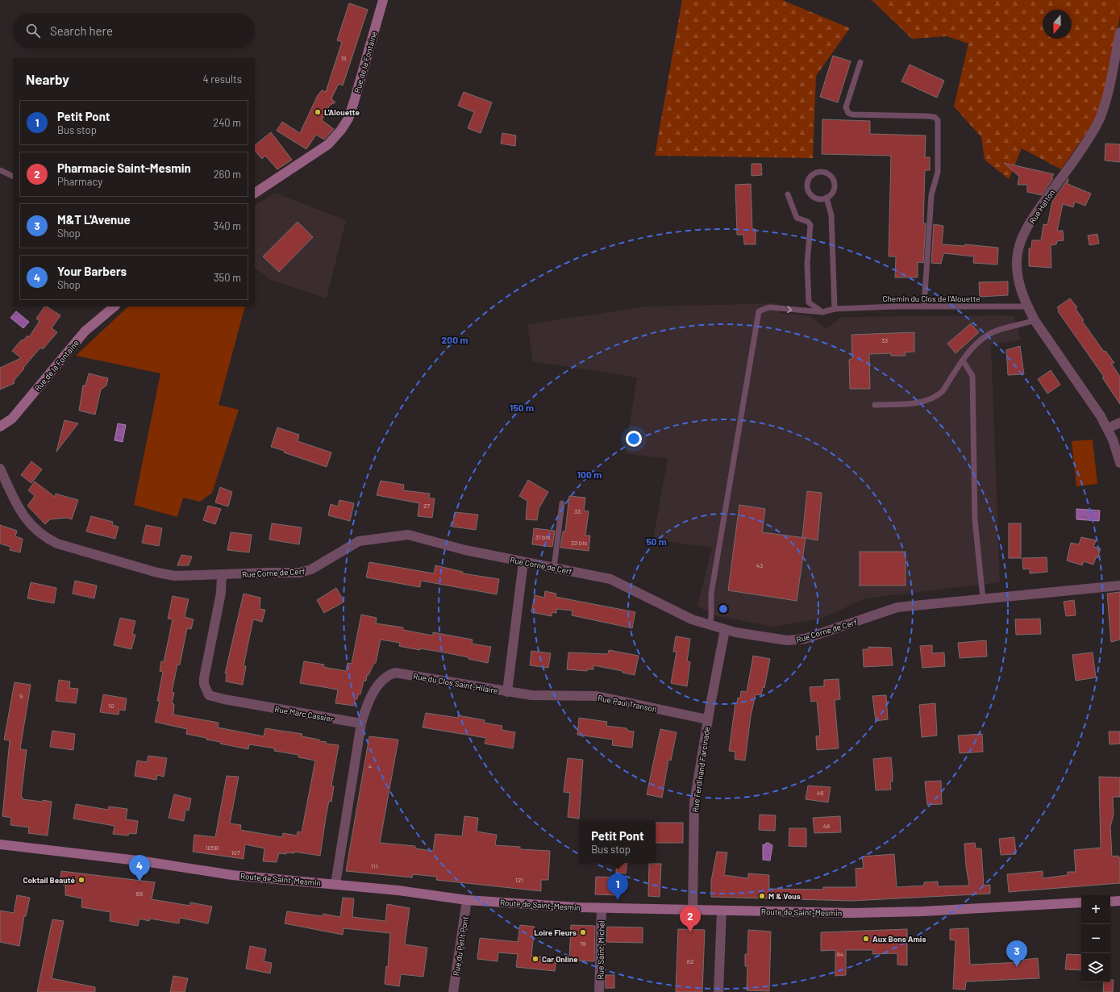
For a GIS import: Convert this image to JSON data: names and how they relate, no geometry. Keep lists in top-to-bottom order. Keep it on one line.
{"streets":{"main road":["Rue de la Fontaine","Route de Saint-Mesmin"],"street":["Rue Hatton","Rue Corne de Cerf","Rue du Clos Saint-Hilaire","Rue Paul Transon","Rue Marc Cassier","Rue Ferdinand Farcinade","Rue du Petit Pont","Rue Saint-Michel"],"lane":["Chemin du Clos de l'Alouette"]},"crossings":[["Rue Hatton","Chemin du Clos de l'Alouette"],["Rue Corne de Cerf","Rue du Clos Saint-Hilaire"],["Rue Corne de Cerf","Rue Marc Cassier"],["Rue Corne de Cerf","Rue Ferdinand Farcinade"],["Rue du Clos Saint-Hilaire","Rue Paul Transon"],["Rue du Clos Saint-Hilaire","Rue Marc Cassier"],["Rue Paul Transon","Rue Ferdinand Farcinade"],["Rue Ferdinand Farcinade","Route de Saint-Mesmin"],["Route de Saint-Mesmin","Rue du Petit Pont"],["Route de Saint-Mesmin","Rue Saint-Michel"]],"places":["L'Alouette","Coktail Beauté","M & Vous","Loire Fleurs","Aux Bons Amis","Car Online"],"house_numbers":["19","33","27","33","31 bis","33 bis","43","9","10","4","46","48","105B","107","111","121","68","78","84","82"],"north":"bottom","page":{"search":"Search here","heading":["Nearby","4 results"],"list":[{"mark":"1","name":"Petit Pont","note":"Bus stop","value":"240 m"},{"mark":"2","name":"Pharmacie Saint-Mesmin","note":"Pharmacy","value":"260 m"},{"mark":"3","name":"M&T L'Avenue","note":"Shop","value":"340 m"},{"mark":"4","name":"Your Barbers","note":"Shop","value":"350 m"}],"popup":["Petit Pont","Bus stop"],"pins":["4","1","2","3"],"map_buttons":["+","−"]},"rings":["200 m","150 m","100 m","50 m"]}
